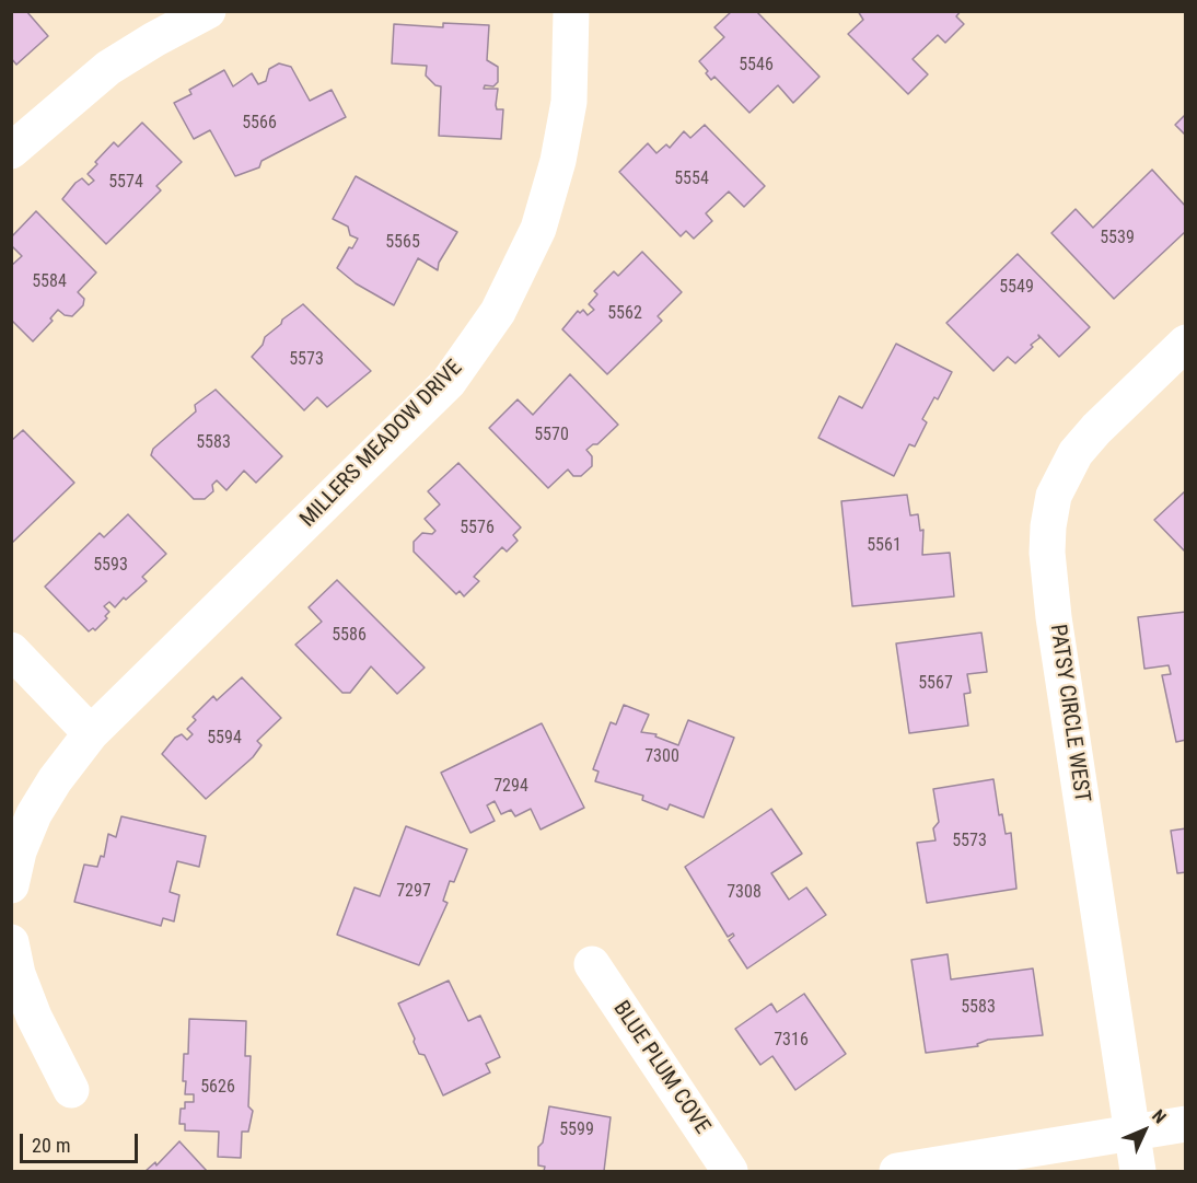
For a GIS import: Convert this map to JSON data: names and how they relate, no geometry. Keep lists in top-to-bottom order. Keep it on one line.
{"streets":{"street":["MILLERS MEADOW DRIVE","PATSY CIRCLE WEST","BLUE PLUM COVE"]},"house_numbers":["5546","5566","5554","5574","5539","5565","5584","5549","5562","5573","5570","5583","5576","5561","5593","5586","5567","5594","7300","7294","5573","7297","7308","5583","7316","5626","5599"],"scale_bar":"20 m","north":"top right"}
